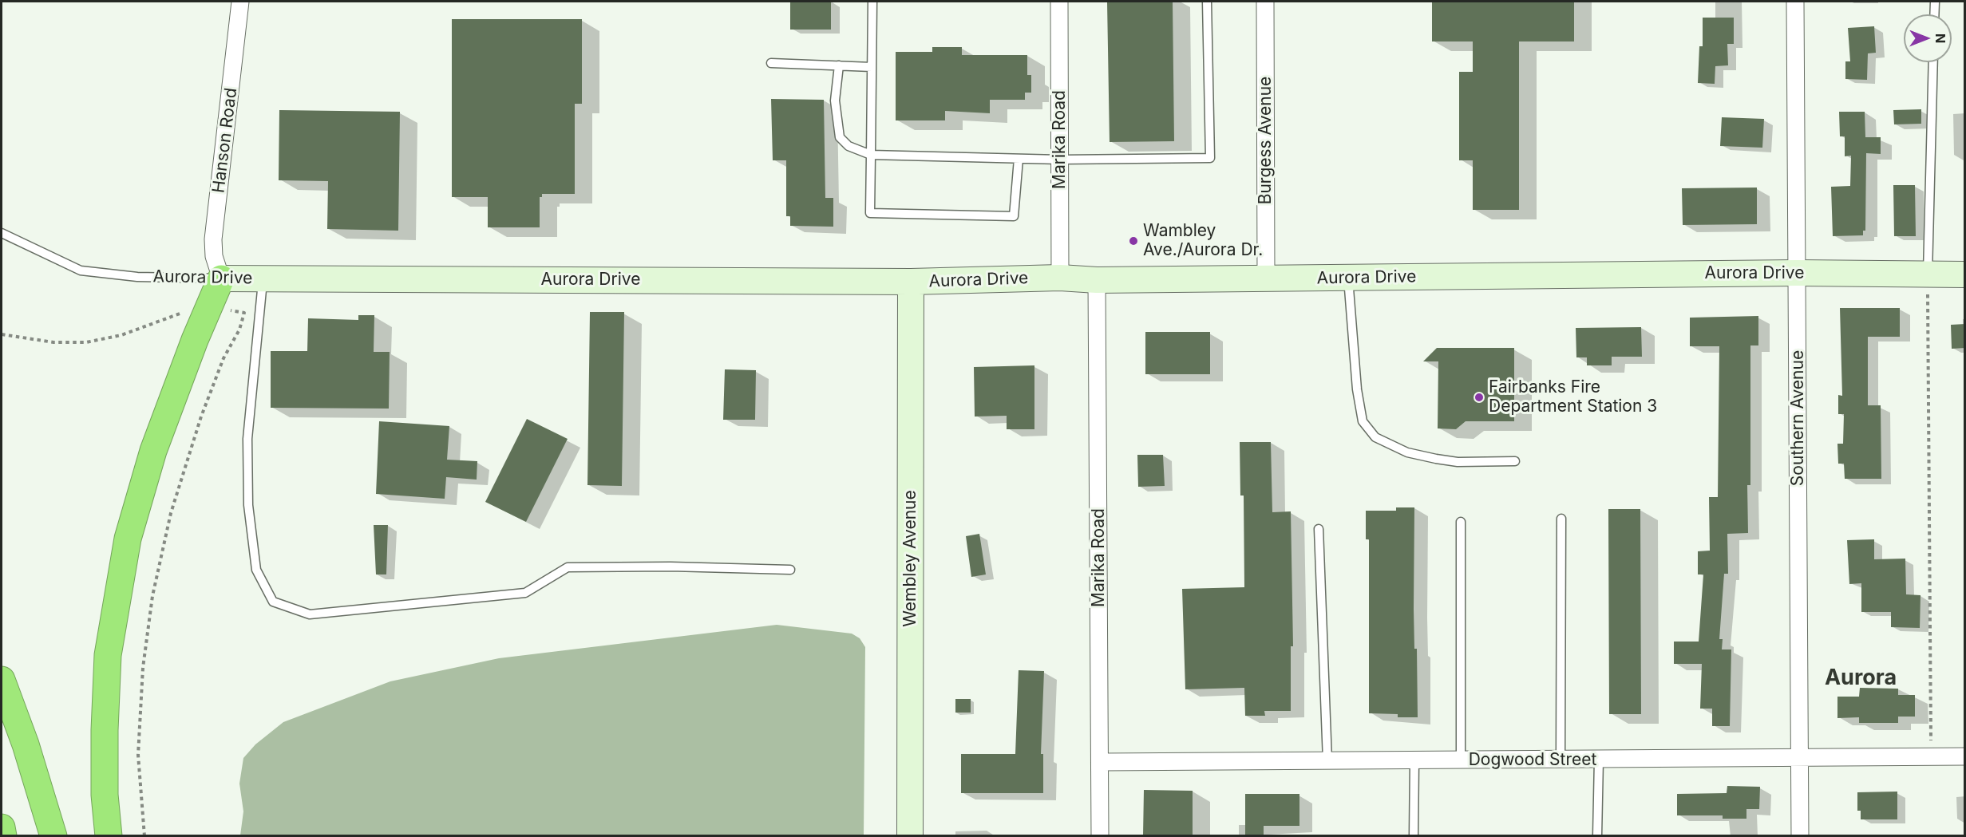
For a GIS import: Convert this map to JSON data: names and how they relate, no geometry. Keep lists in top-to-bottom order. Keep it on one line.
{"streets":{"street":["Marika Road","Hanson Road","Burgess Avenue","Aurora Drive","Southern Avenue","Wembley Avenue","Dogwood Street"]},"crossings":[["Marika Road","Aurora Drive"],["Marika Road","Dogwood Street"],["Hanson Road","Aurora Drive"],["Burgess Avenue","Aurora Drive"],["Aurora Drive","Southern Avenue"],["Aurora Drive","Wembley Avenue"],["Southern Avenue","Dogwood Street"]],"districts":["Aurora"],"places":["Wambley Ave./Aurora Dr.","Fairbanks Fire Department Station 3"],"north":"right"}
